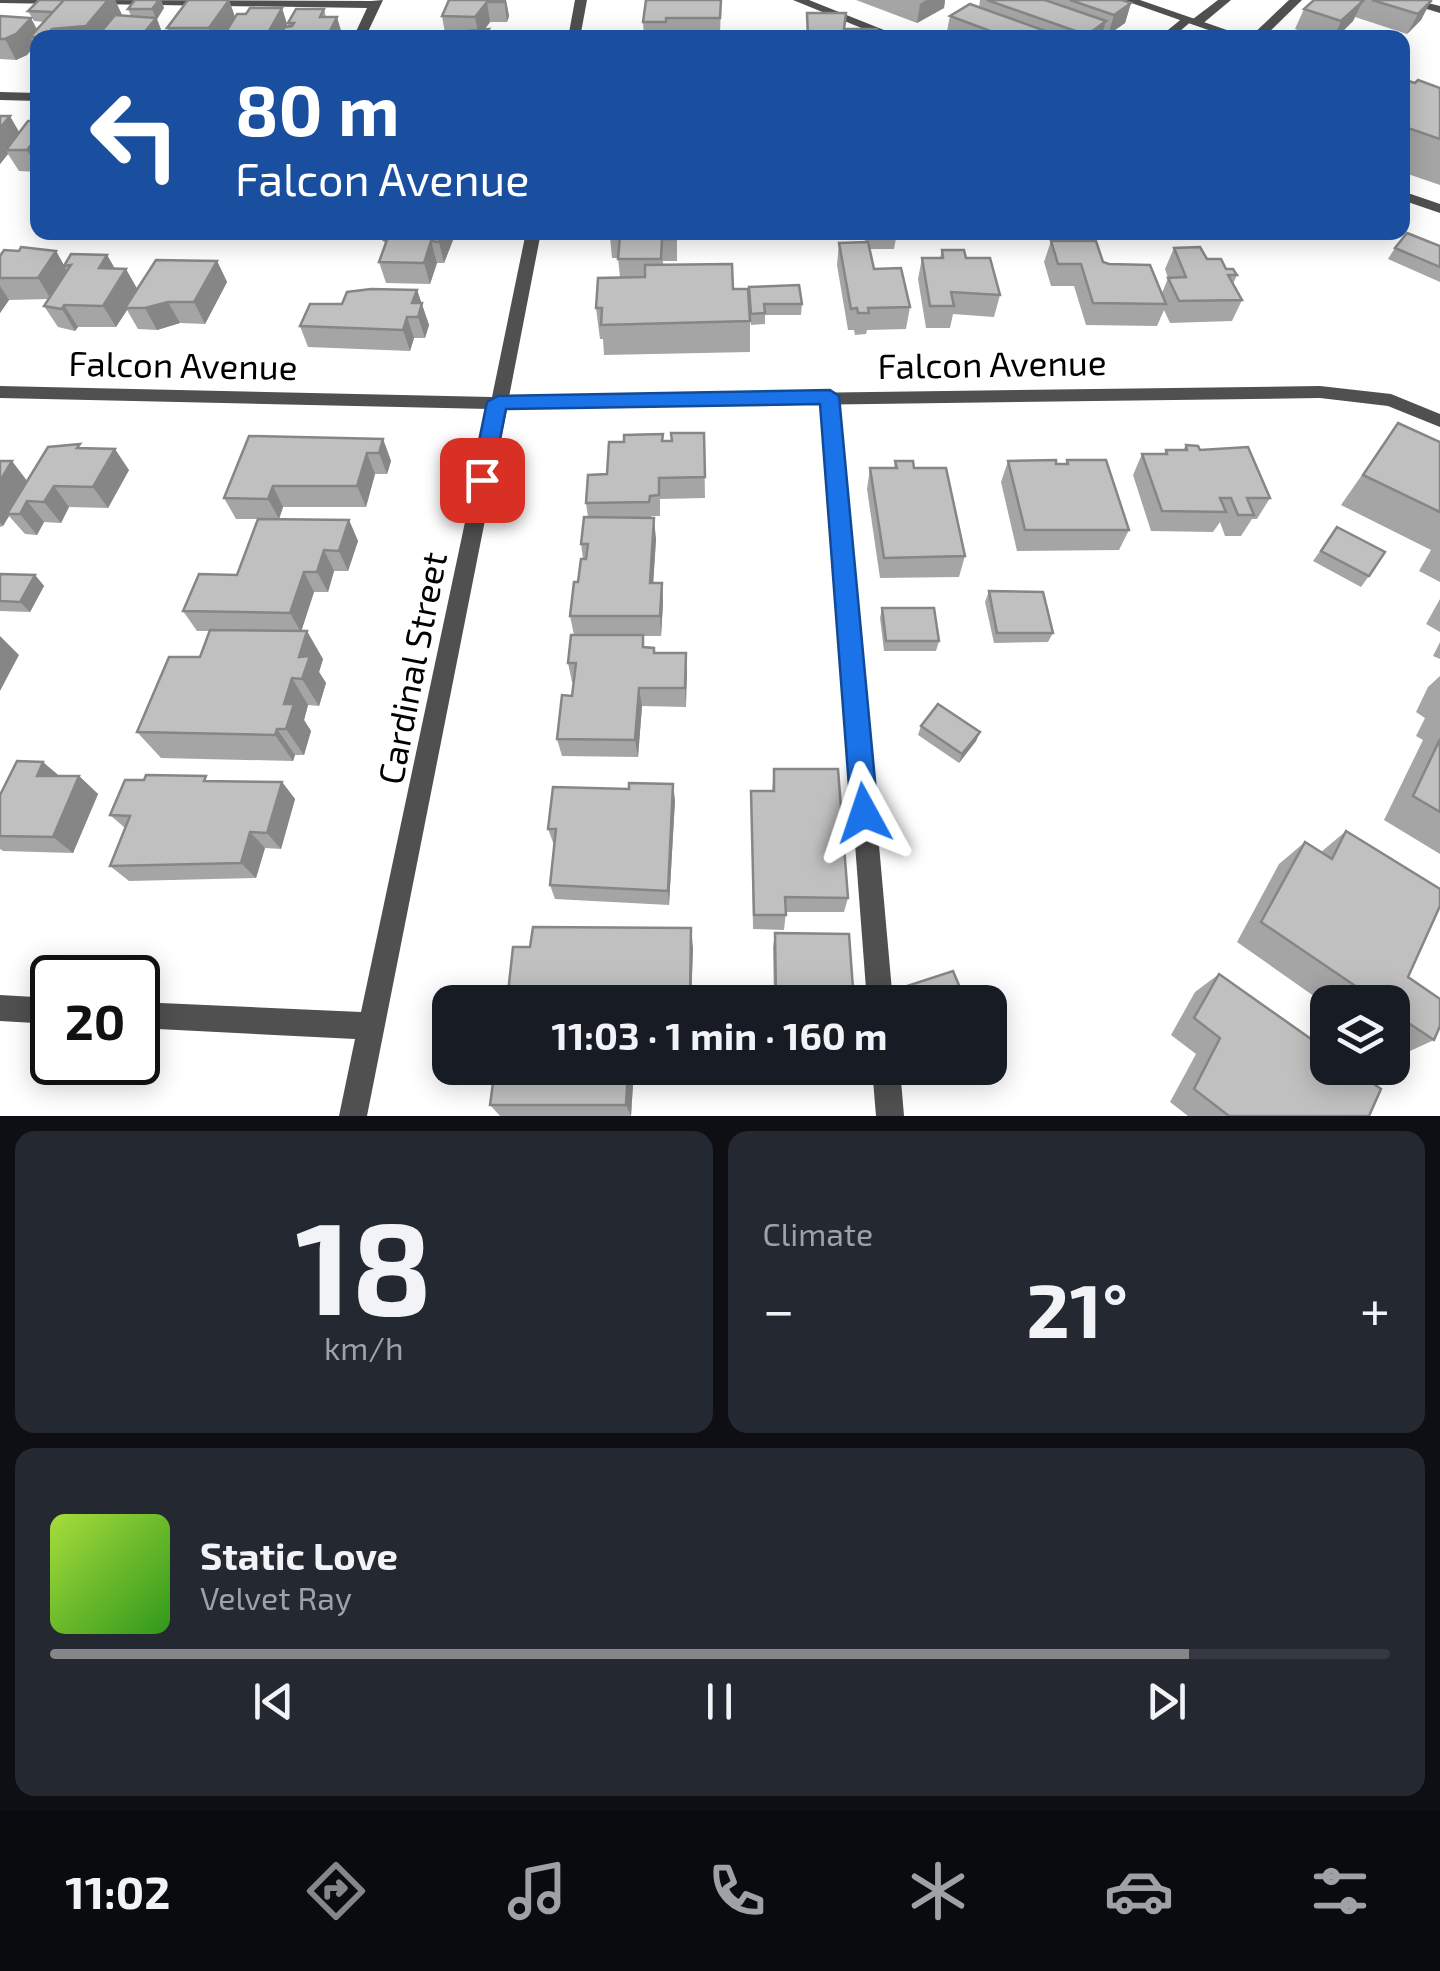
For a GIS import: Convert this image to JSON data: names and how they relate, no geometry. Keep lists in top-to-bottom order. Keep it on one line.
{"streets":{"street":["Falcon Avenue","Cardinal Street"]},"crossings":[["Falcon Avenue","Cardinal Street"]],"page":{"turn":["80 m","Falcon Avenue"],"limit":"20","trip":"11:03 · 1 min · 160 m","tile":[["18","km/h"],"Climate"],"heat":["−","21°","+"],"song":["Static Love","Velvet Ray"],"tabs":"11:02"}}
